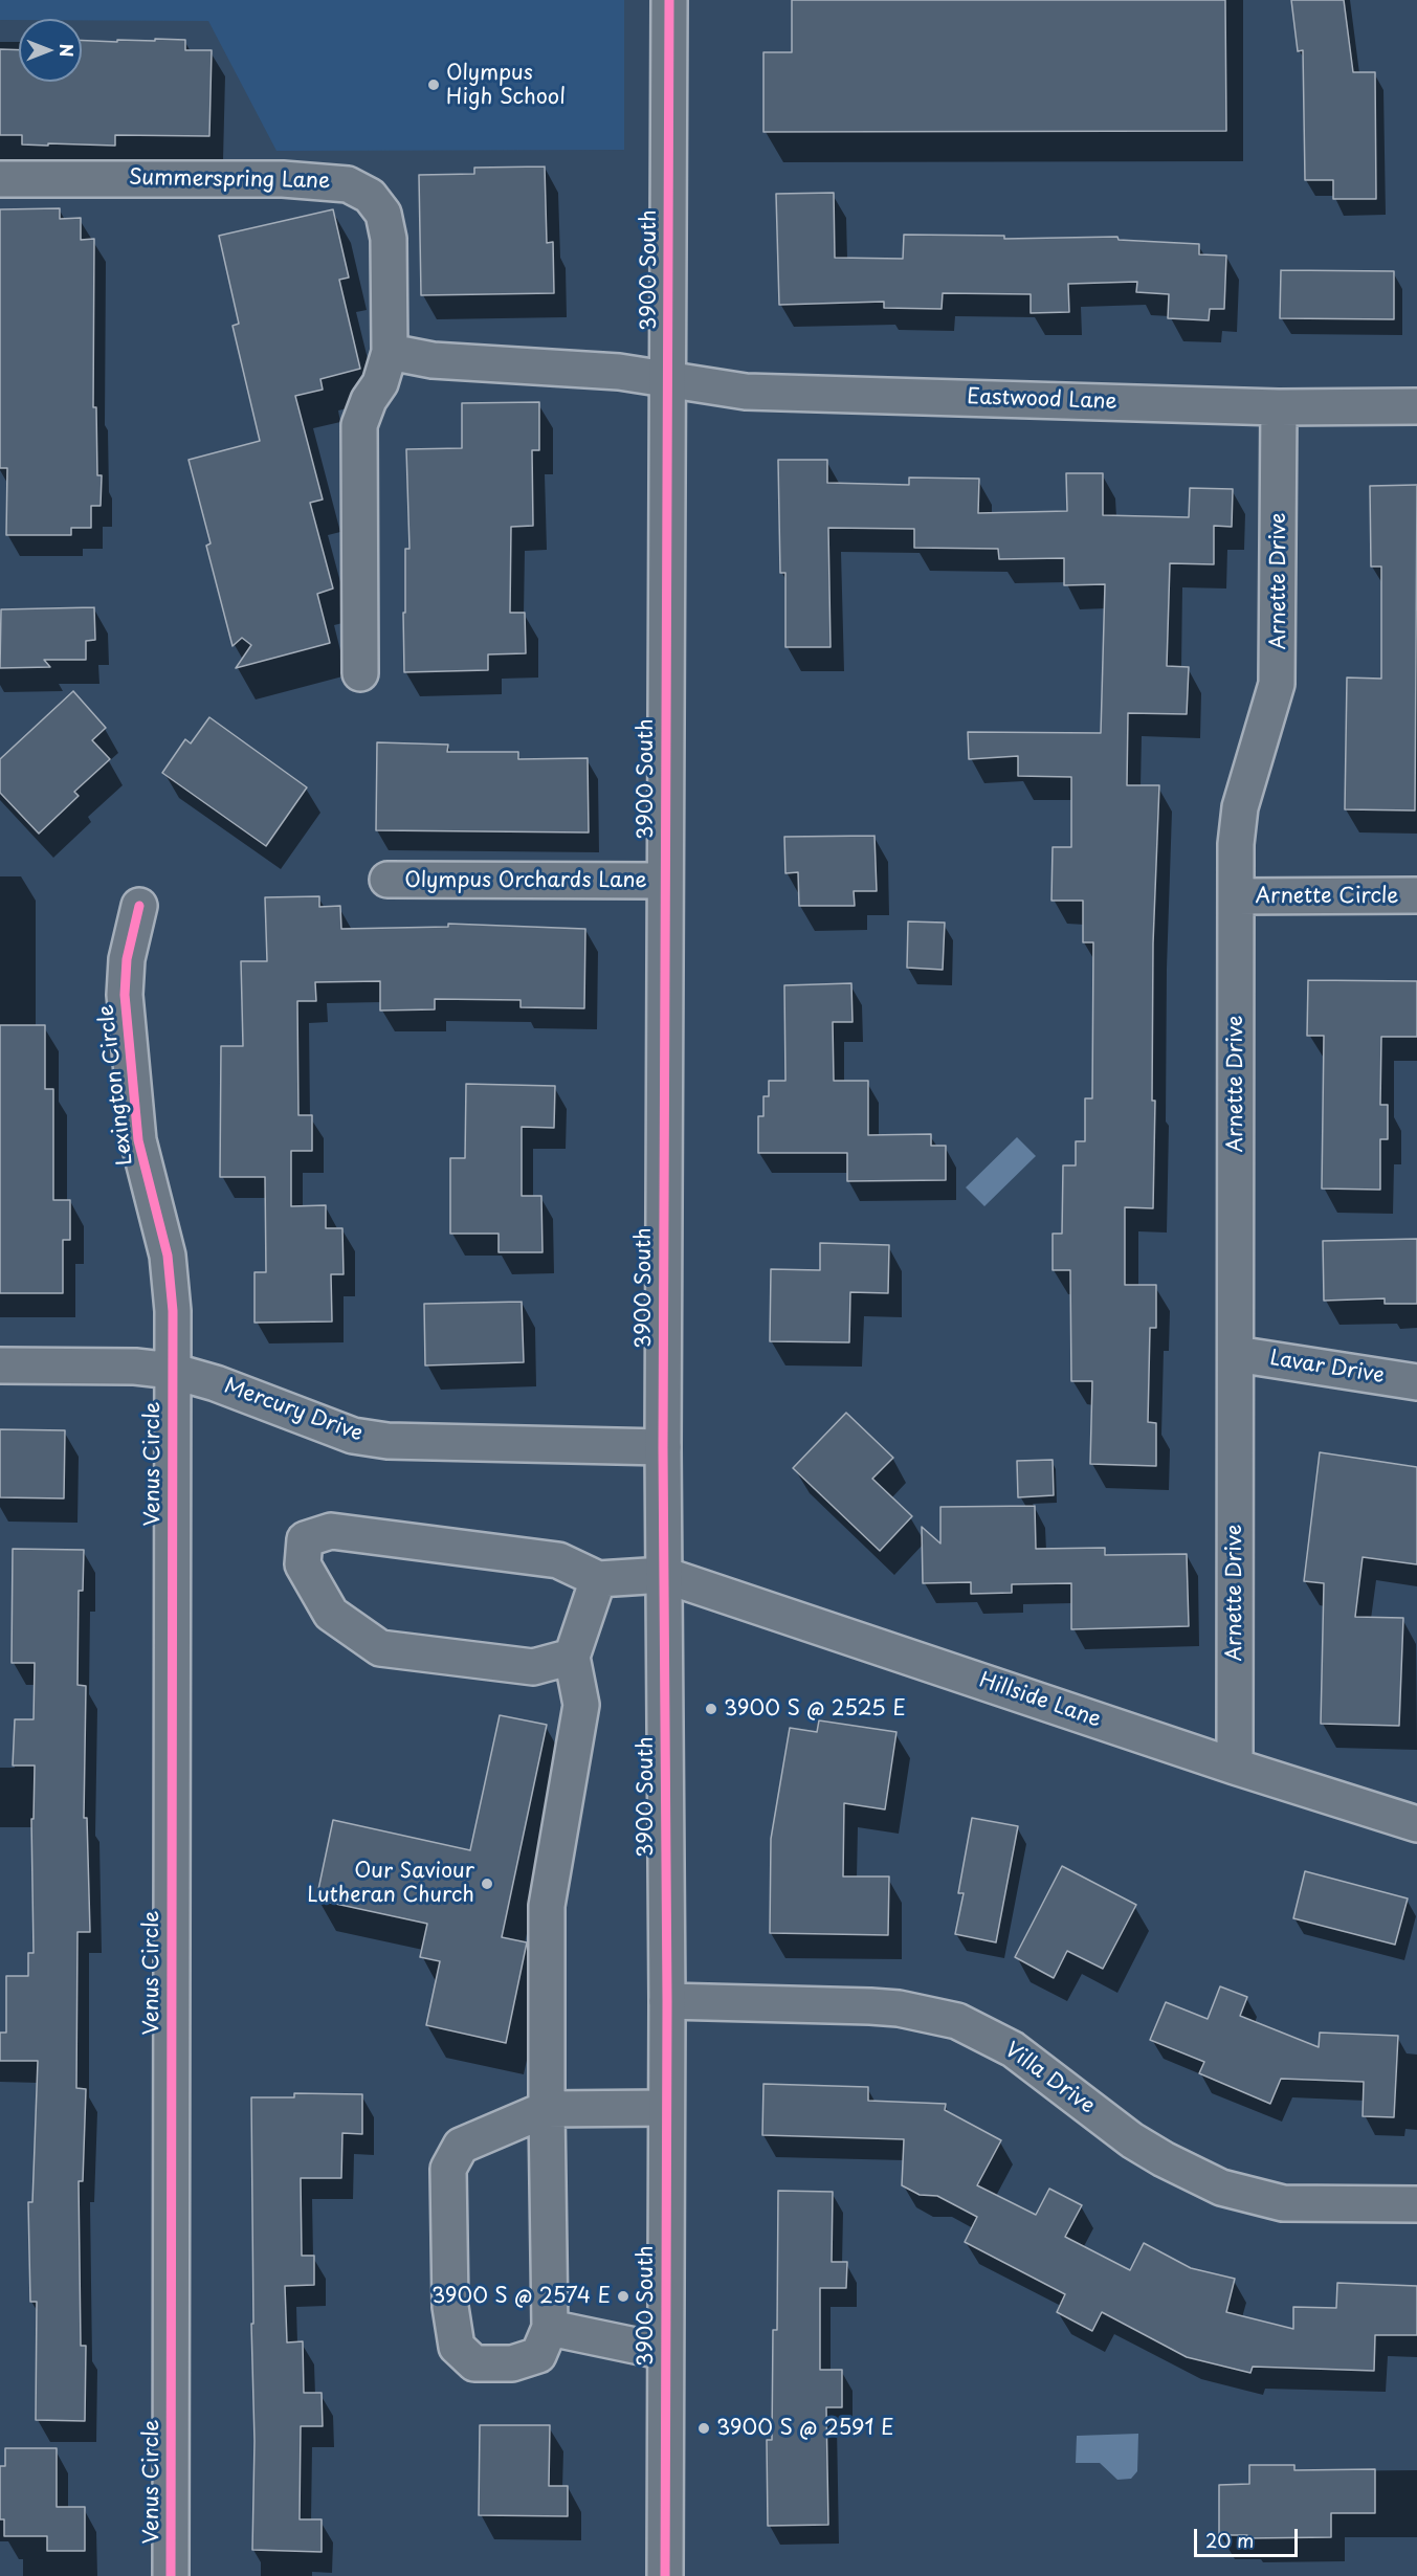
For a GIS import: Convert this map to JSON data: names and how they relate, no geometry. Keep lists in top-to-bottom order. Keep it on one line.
{"streets":{"street":["Summerspring Lane","3900 South","Eastwood Lane","Arnette Drive","Olympus Orchards Lane","Arnette Circle","Lexington Circle","Lavar Drive","Mercury Drive","Venus Circle","Hillside Lane","Villa Drive"]},"crossings":[["3900 South","Eastwood Lane"],["3900 South","Olympus Orchards Lane"],["3900 South","Mercury Drive"],["3900 South","Hillside Lane"],["3900 South","Villa Drive"],["Eastwood Lane","Arnette Drive"],["Arnette Drive","Arnette Circle"],["Arnette Drive","Lavar Drive"],["Arnette Drive","Hillside Lane"],["Lexington Circle","Mercury Drive"],["Lexington Circle","Venus Circle"],["Mercury Drive","Venus Circle"]],"places":["Olympus High School","3900 S @ 2525 E","Our Saviour Lutheran Church","3900 S @ 2574 E","3900 S @ 2591 E"],"scale_bar":"20 m","north":"right"}
